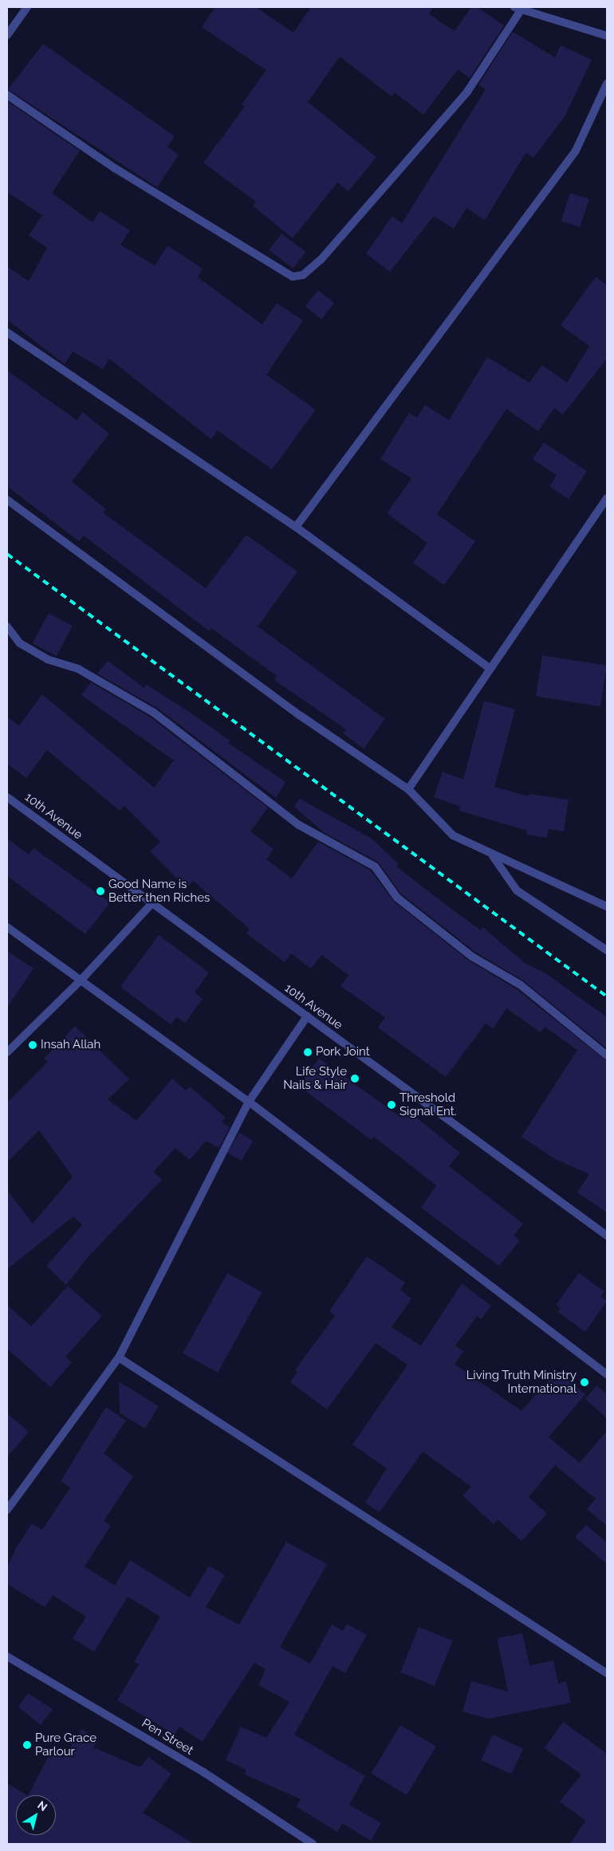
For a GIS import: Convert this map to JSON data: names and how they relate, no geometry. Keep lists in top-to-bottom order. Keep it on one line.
{"streets":{"street":["10th Avenue","Pen Street"]},"places":["Good Name is Better then Riches","Insah Allah","Pork Joint","Life Style Nails & Hair","Threshold Signal Ent.","Living Truth Ministry International","Pure Grace Parlour"],"north":"top right"}
